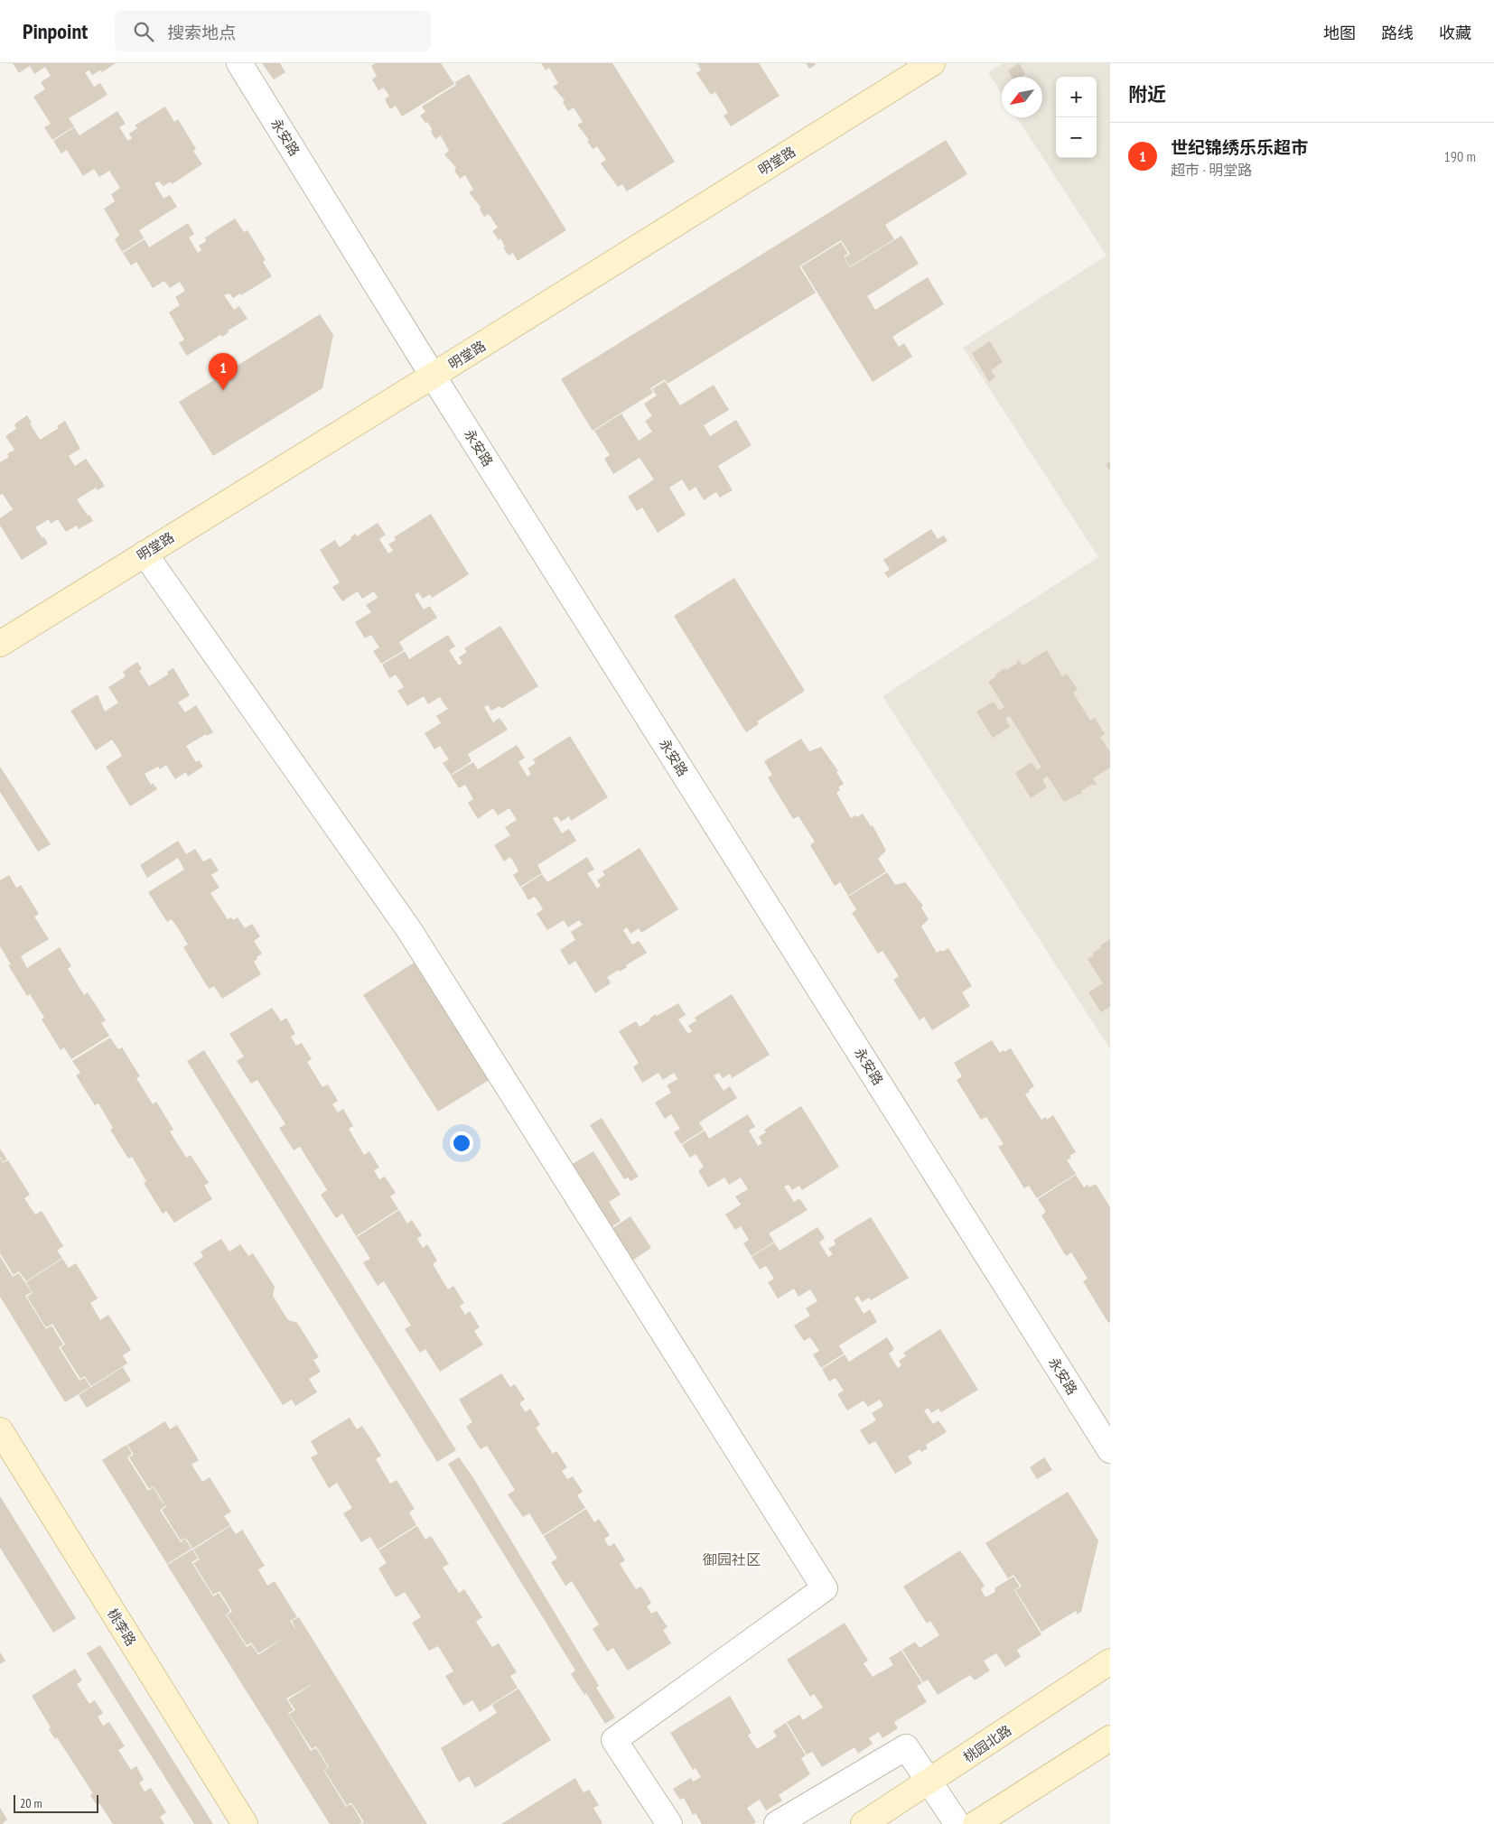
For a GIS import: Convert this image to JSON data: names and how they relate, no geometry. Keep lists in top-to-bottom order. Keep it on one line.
{"streets":{"street":["永安路","明堂路","桃李路","桃园北路"]},"crossings":[["永安路","明堂路"]],"districts":["御园社区"],"scale_bar":"20 m","north":"bottom left","page":{"header":"Pinpoint","search":"搜索地点","nav":["地图","路线","收藏"],"heading":"附近","map_buttons":["+","−"],"list":[{"mark":"1","name":"世纪锦绣乐乐超市","note":"超市 · 明堂路","value":"190 m"}],"pins":"1","scale":"20 m"}}
